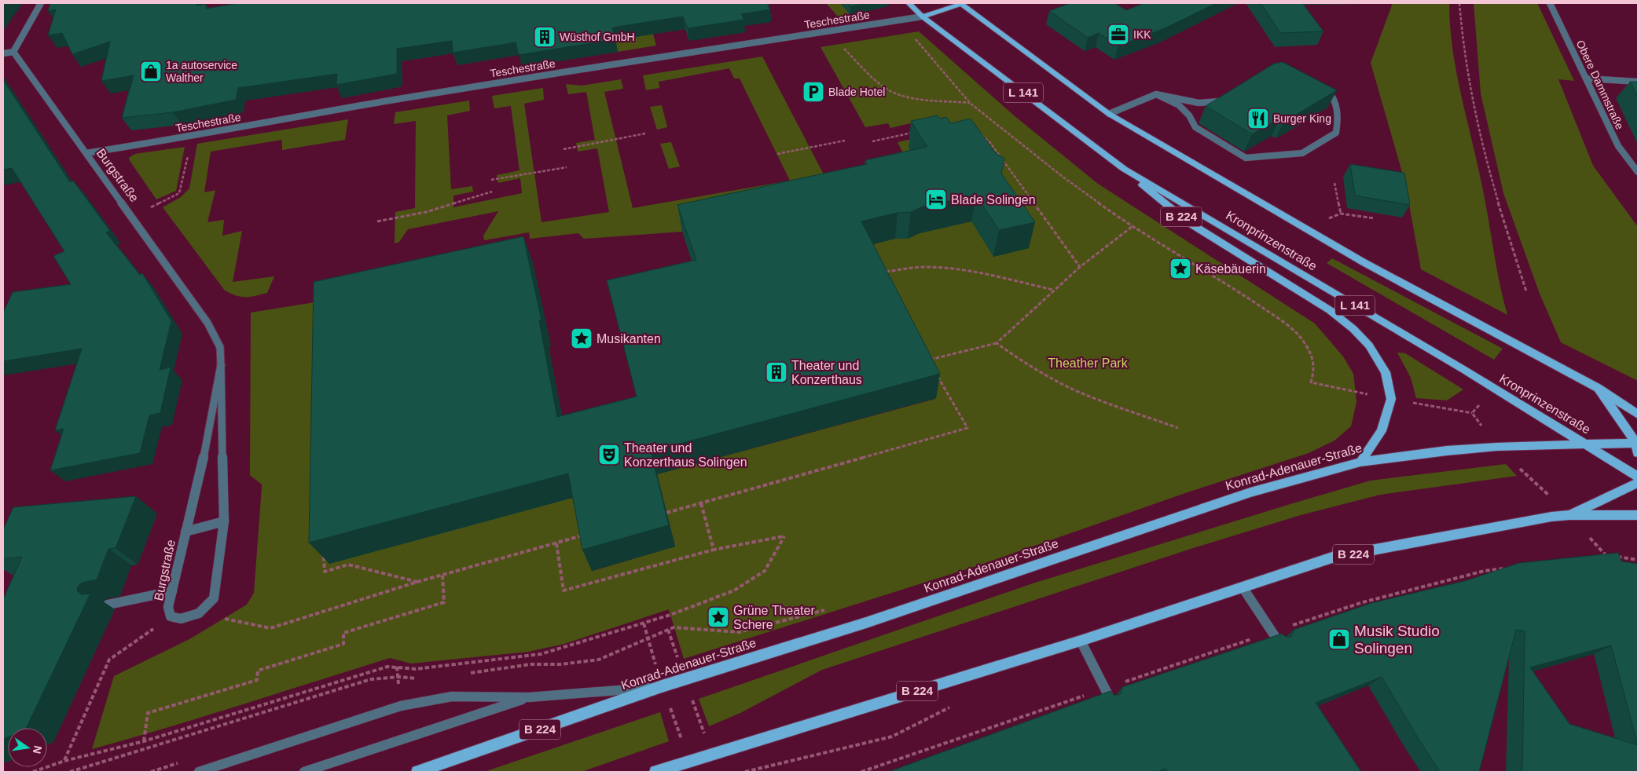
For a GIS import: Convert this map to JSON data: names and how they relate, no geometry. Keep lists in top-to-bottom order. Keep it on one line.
{"streets":{"main road":["Teschestraße","L 141","B 224","Kronprinzenstraße","Konrad-Adenauer-Straße"],"street":["Obere Dammstraße","Burgstraße"]},"crossings":[["Teschestraße","Burgstraße"],["Teschestraße","Kronprinzenstraße"],["B 224","Kronprinzenstraße"],["B 224","Konrad-Adenauer-Straße"],["Kronprinzenstraße","Konrad-Adenauer-Straße"]],"parks":["Theather Park"],"places":{"office":["IKK"],"building":["Wüsthof GmbH","Theater und Konzerthaus"],"shop":["1a autoservice Walther","Musik Studio Solingen"],"parking":["Blade Hotel"],"restaurant":["Burger King"],"hotel":["Blade Solingen"],"place":["Käsebäuerin","Musikanten","Grüne Theater Schere"],"theatre":["Theater und Konzerthaus Solingen"]},"north":"right"}
